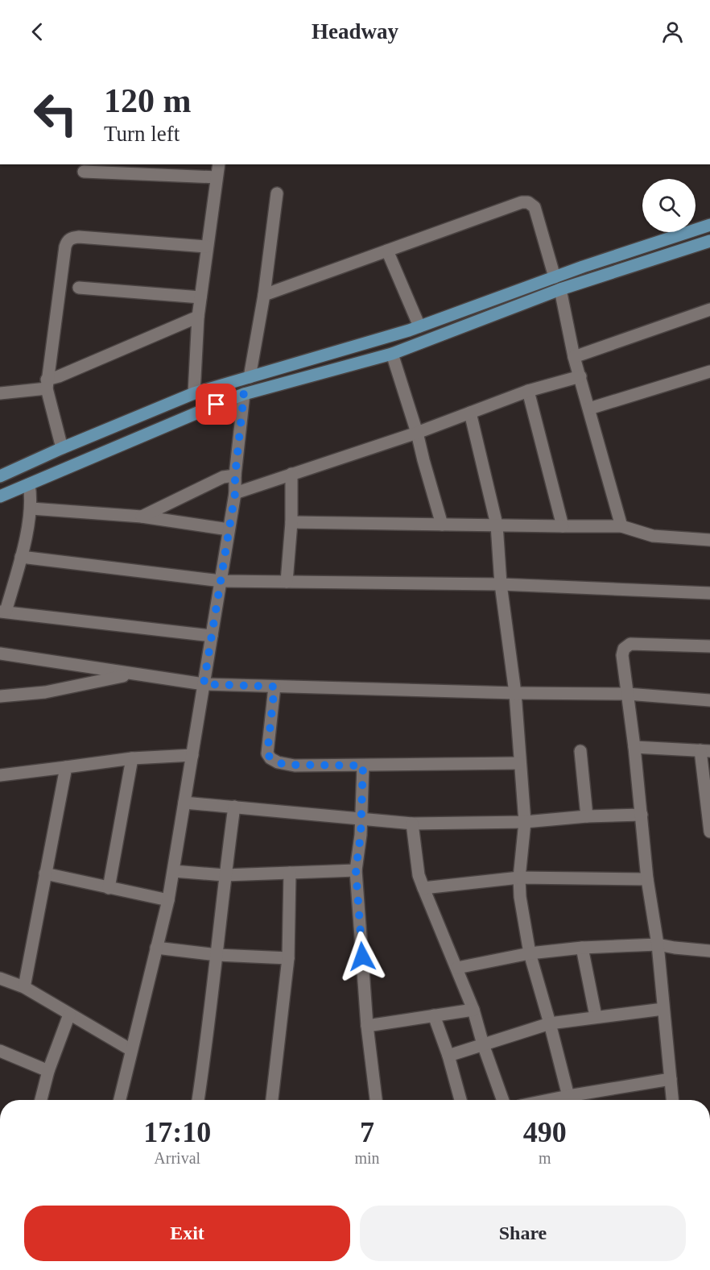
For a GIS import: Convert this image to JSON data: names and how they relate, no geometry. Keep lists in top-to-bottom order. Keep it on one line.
{"page":{"header":"Headway","turn":["120 m","Turn left"],"eta":["17:10","Arrival","7","min","490","m"],"buttons":["Exit","Share"]}}
